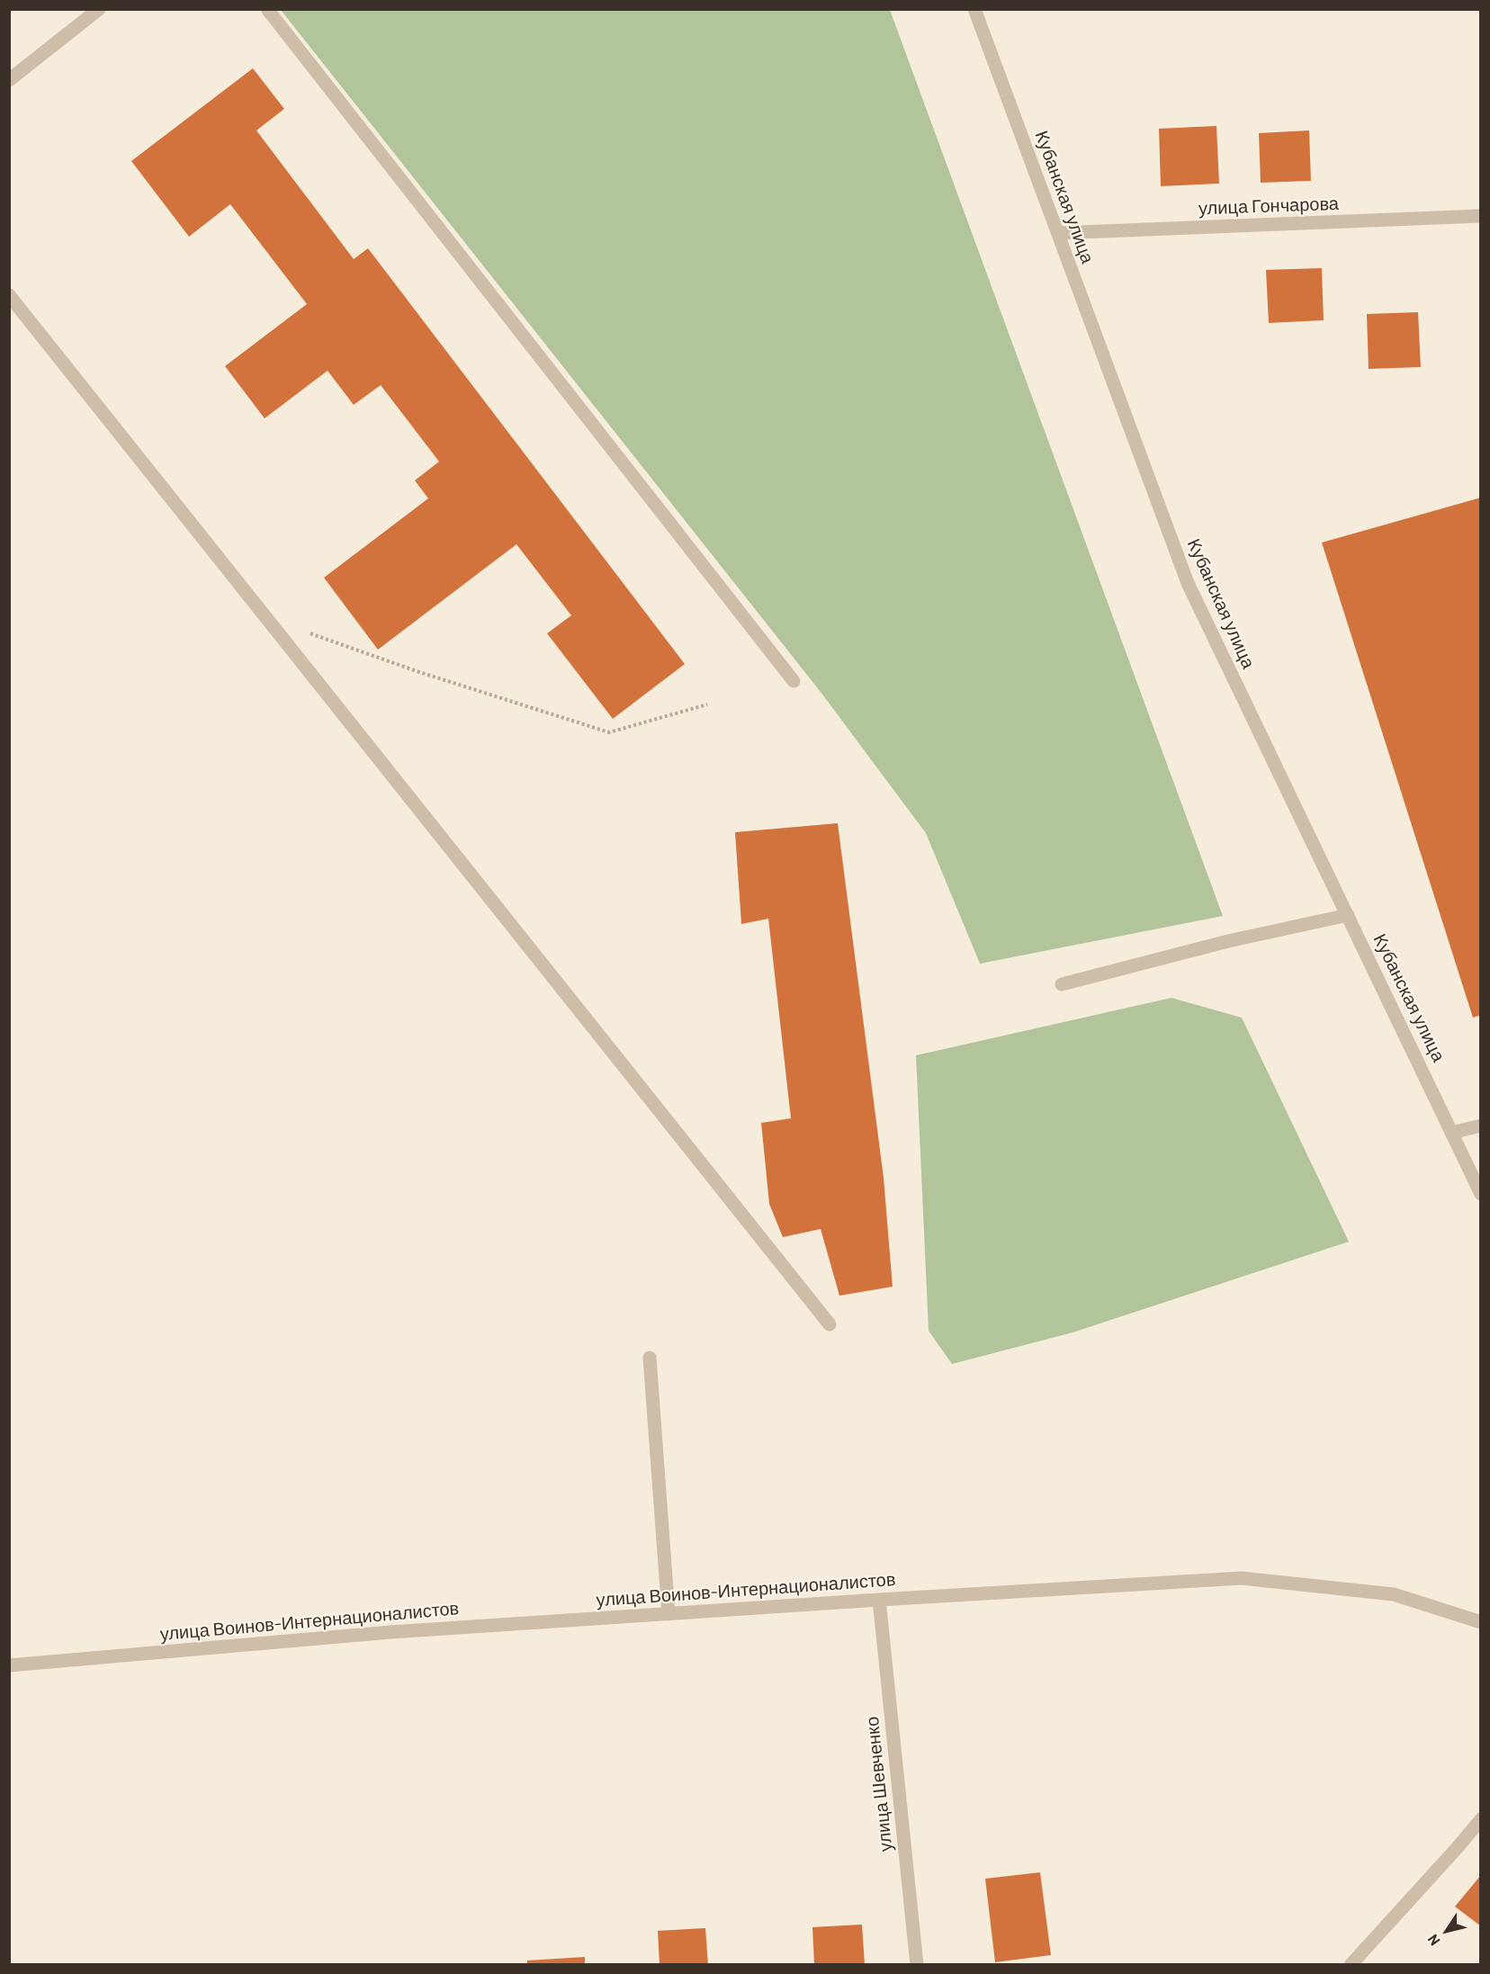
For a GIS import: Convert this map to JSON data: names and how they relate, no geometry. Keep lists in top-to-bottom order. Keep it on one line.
{"streets":{"street":["Кубанская улица","улица Гончарова","улица Воинов-Интернационалистов","улица Шевченко"]},"crossings":[["Кубанская улица","улица Гончарова"],["улица Воинов-Интернационалистов","улица Шевченко"]],"north":"bottom left"}
